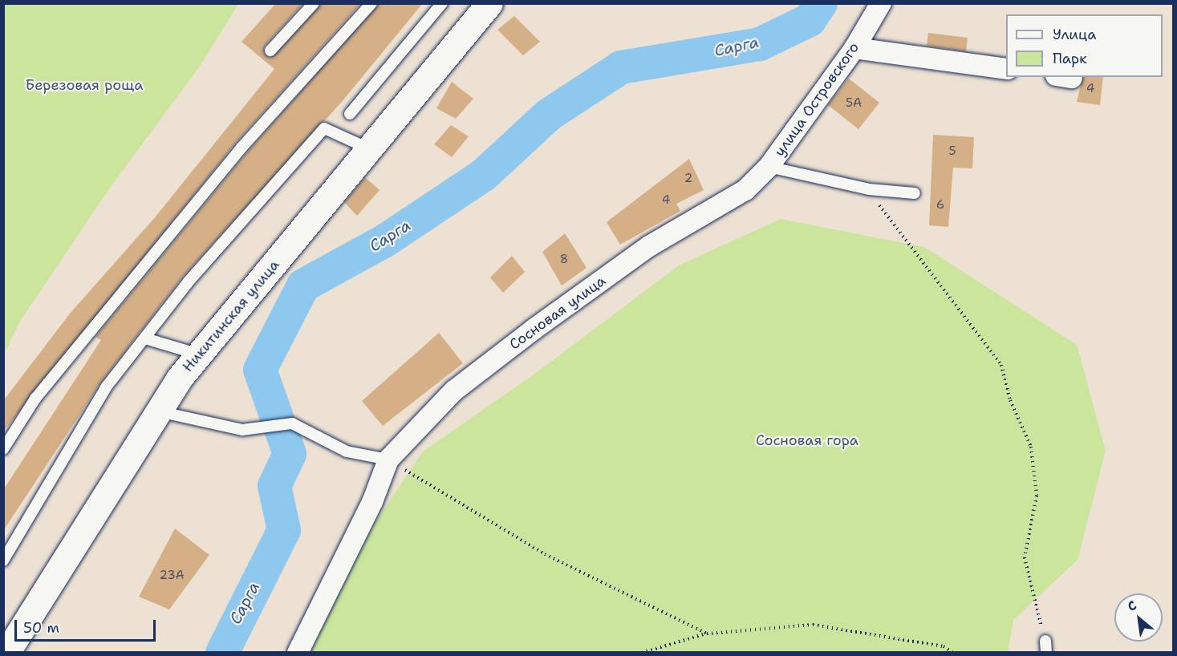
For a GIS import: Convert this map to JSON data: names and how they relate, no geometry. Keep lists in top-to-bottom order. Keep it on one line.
{"streets":{"street":["улица Островского","Сосновая улица","Никитинская улица"]},"crossings":[["улица Островского","Сосновая улица"]],"water":["Сарга"],"parks":["Березовая роща","Сосновая гора"],"house_numbers":["4","5А","5","2","4","6","8","23А"],"legend":["Улица","Парк"],"scale_bar":"50 m","north":"top left"}
